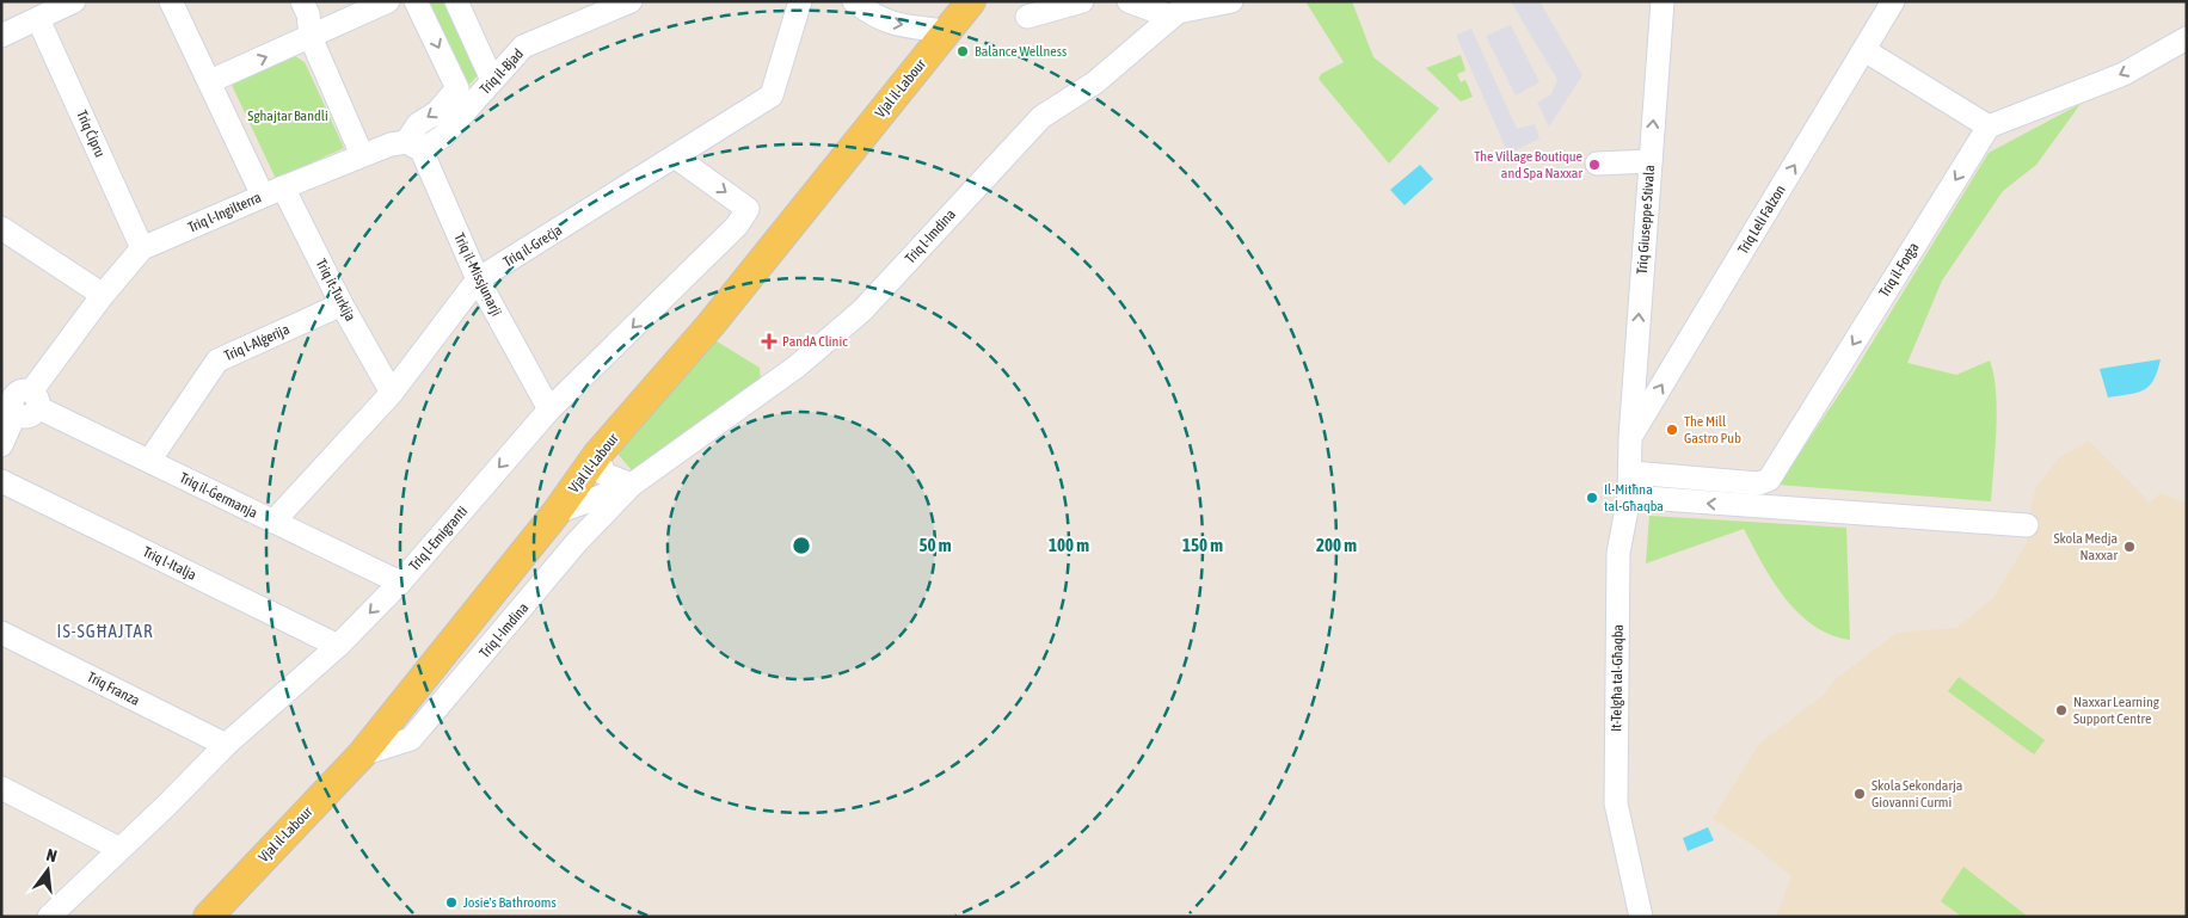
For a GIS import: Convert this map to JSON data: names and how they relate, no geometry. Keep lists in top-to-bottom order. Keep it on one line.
{"streets":{"main road":["Vjal il-Labour"],"street":["Triq il-Bjad","Triq Ċipru","Triq l-Ingilterra","Triq Giuseppe Stivala","Triq Leli Falzon","Triq l-Imdina","Triq il-Greċja","Triq il-Forġa","Triq il-Missjunarji","Triq it-Turkija","Triq l-Alġerija","Triq il-Ġermanja","Triq l-Emigranti","Triq l-Italja","It-Telgħa tal-Għaqba","Triq Franza"]},"crossings":[["Triq il-Bjad","Triq l-Ingilterra"],["Triq il-Bjad","Triq il-Missjunarji"],["Vjal il-Labour","Triq l-Imdina"],["Triq Ċipru","Triq l-Ingilterra"],["Triq l-Ingilterra","Triq il-Missjunarji"],["Triq l-Ingilterra","Triq it-Turkija"],["Triq l-Ingilterra","Triq il-Ġermanja"],["Triq Giuseppe Stivala","Triq Leli Falzon"],["Triq Giuseppe Stivala","It-Telgħa tal-Għaqba"],["Triq Leli Falzon","It-Telgħa tal-Għaqba"],["Triq il-Greċja","Triq il-Missjunarji"],["Triq il-Greċja","Triq it-Turkija"],["Triq il-Greċja","Triq il-Ġermanja"],["Triq il-Greċja","Triq l-Emigranti"],["Triq il-Forġa","It-Telgħa tal-Għaqba"],["Triq il-Missjunarji","Triq l-Emigranti"],["Triq it-Turkija","Triq l-Alġerija"],["Triq l-Alġerija","Triq il-Ġermanja"],["Triq il-Ġermanja","Triq l-Emigranti"],["Triq l-Emigranti","Triq l-Italja"],["Triq l-Emigranti","Triq Franza"]],"one_way":["Triq Giuseppe Stivala","Triq Leli Falzon","Triq il-Forġa","Triq l-Emigranti"],"districts":["IS-SGĦAJTAR"],"parks":["Sghajtar Bandli"],"places":{"other":["Balance Wellness","The Village Boutique and Spa Naxxar","The Mill Gastro Pub","Il-Mitħna tal-Għaqba","Skola Medja Naxxar","Naxxar Learning Support Centre","Skola Sekondarja Giovanni Curmi","Josie's Bathrooms"],"health":["PandA Clinic"]},"north":"top","rings":["50 m","100 m","150 m","200 m"]}
